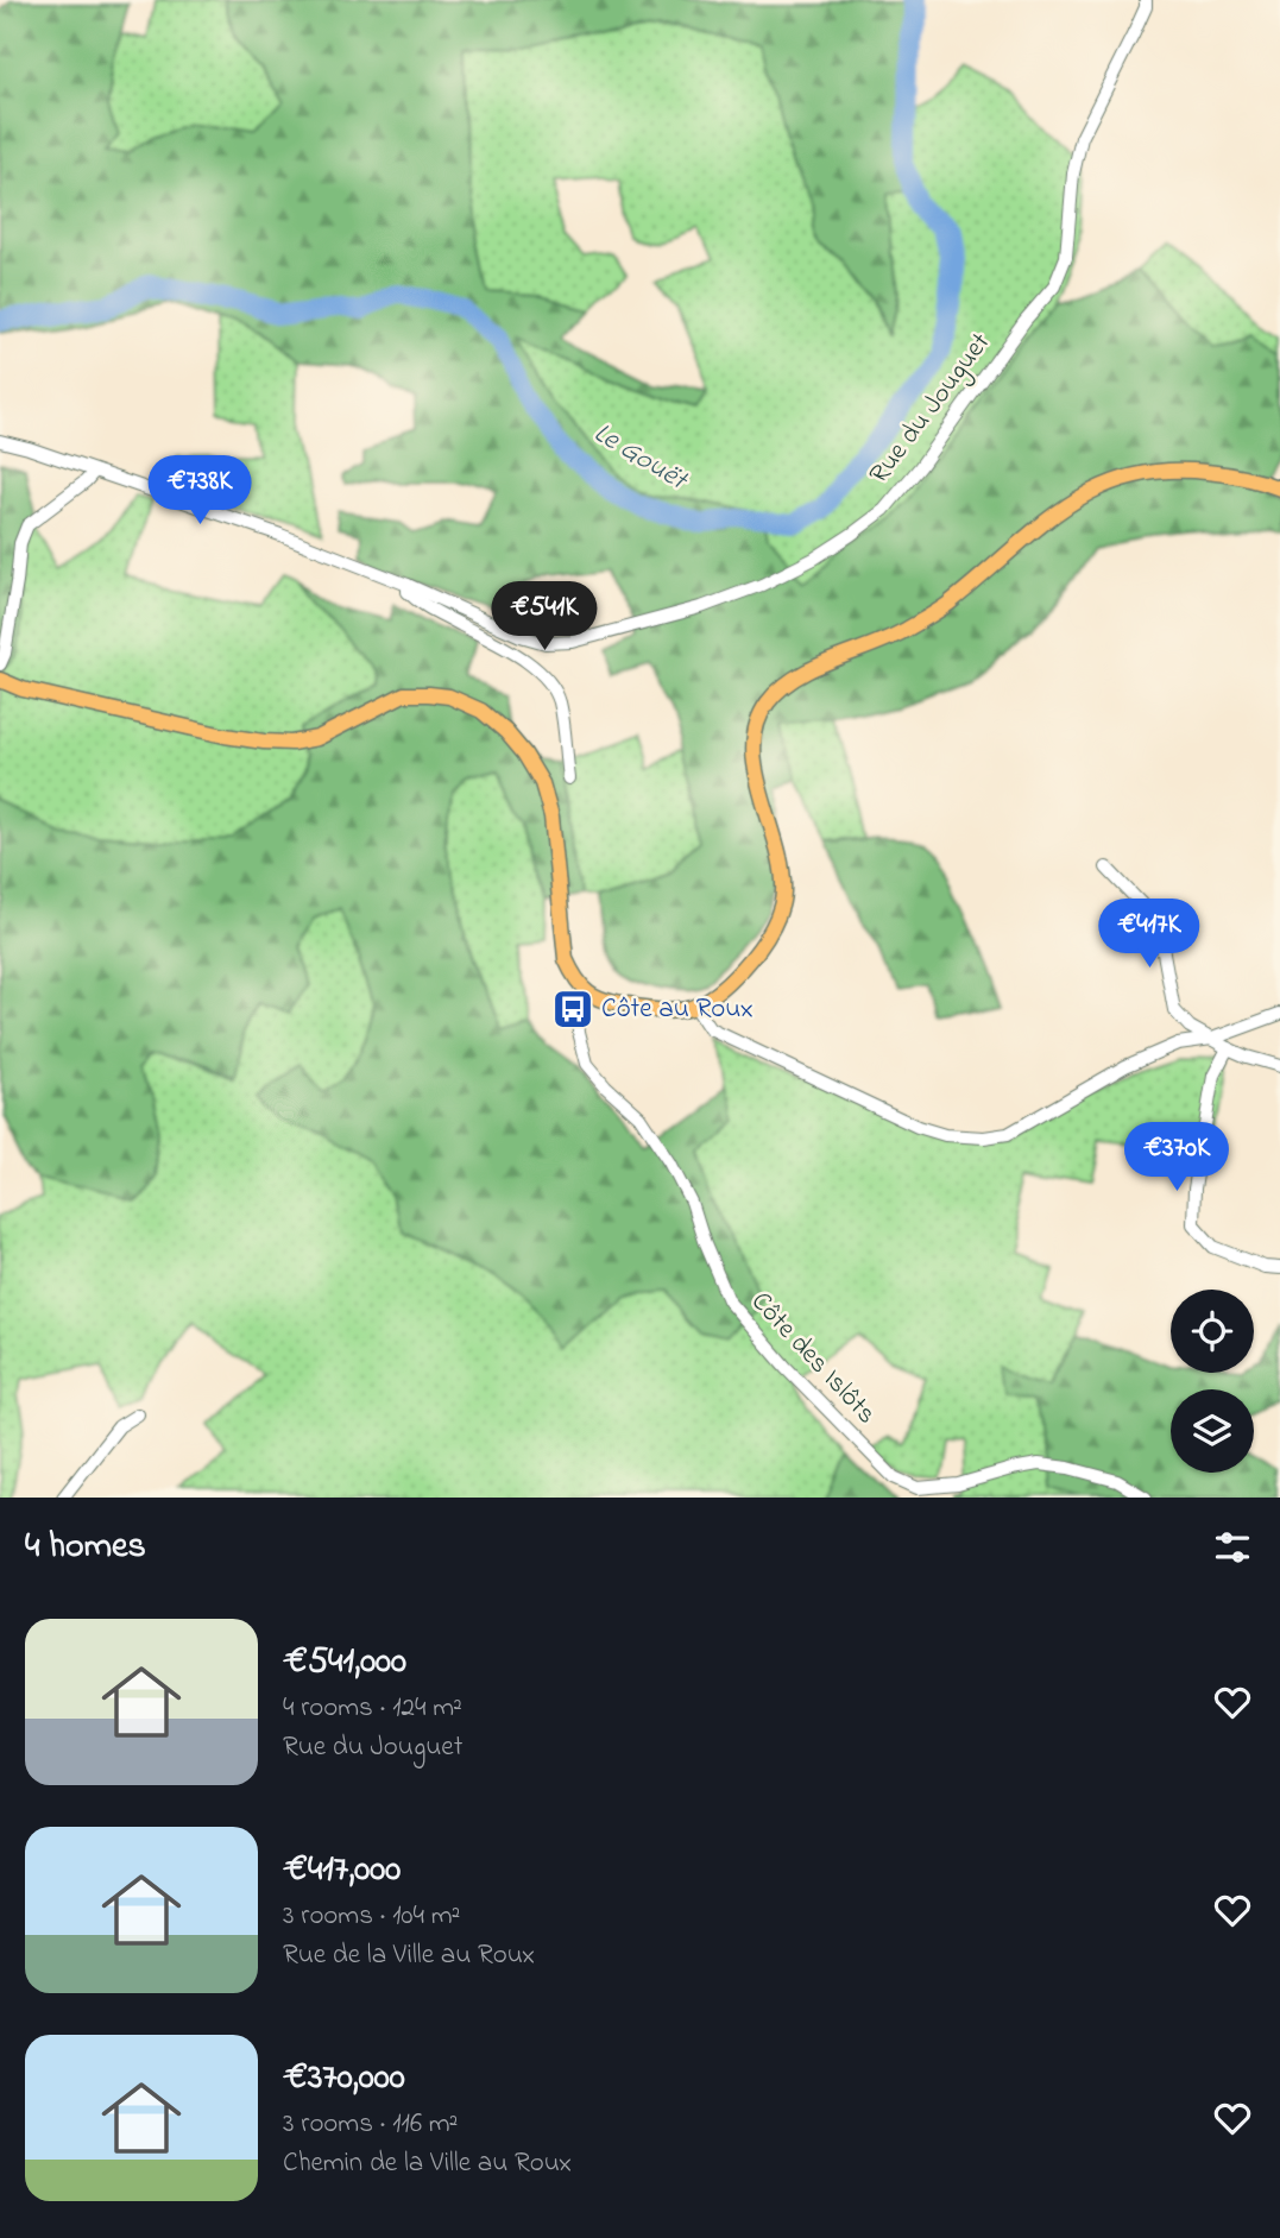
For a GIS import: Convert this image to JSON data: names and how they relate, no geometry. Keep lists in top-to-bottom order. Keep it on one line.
{"streets":{"street":["Rue du Jouguet","Côte des Islôts"]},"water":["Le Gouët"],"places":{"bus stop":["Côte au Roux"]},"page":{"price":["€738K","€541K","€417K","€370K"],"heading":"4 homes","list":[{"name":"€541,000","note":"4 rooms · 124 m² · Rue du Jouguet"},{"name":"€417,000","note":"3 rooms · 104 m² · Rue de la Ville au Roux"},{"name":"€370,000","note":"3 rooms · 116 m² · Chemin de la Ville au Roux"}]}}
